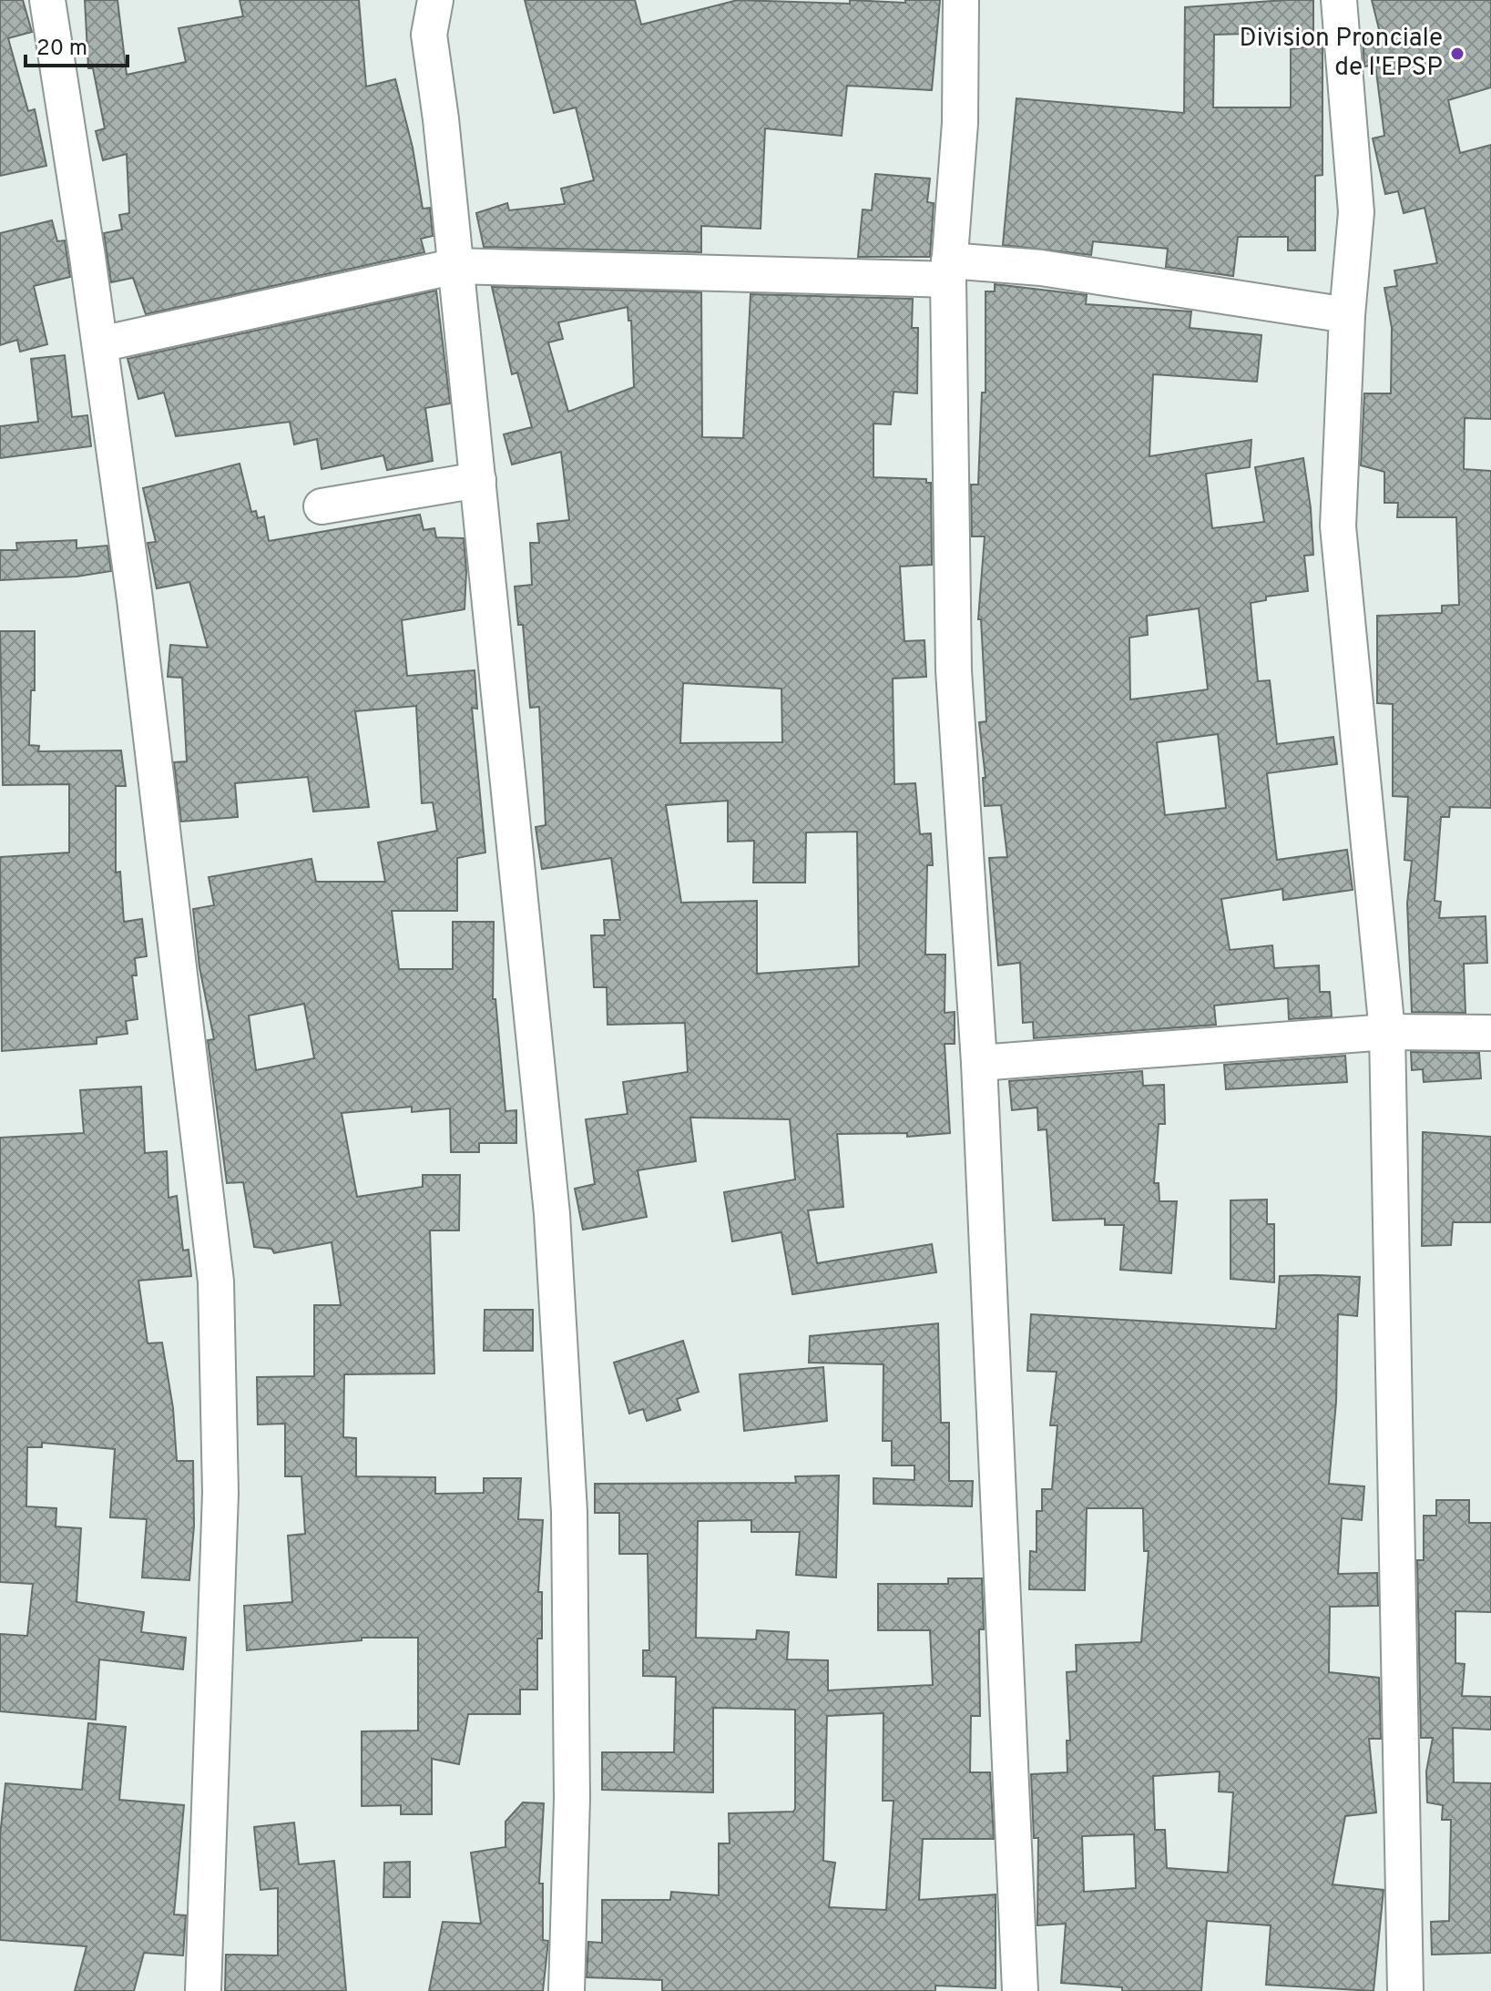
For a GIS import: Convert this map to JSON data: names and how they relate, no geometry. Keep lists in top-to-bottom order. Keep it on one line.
{"places":["Division Pronciale de l'EPSP"],"scale_bar":"20 m"}
